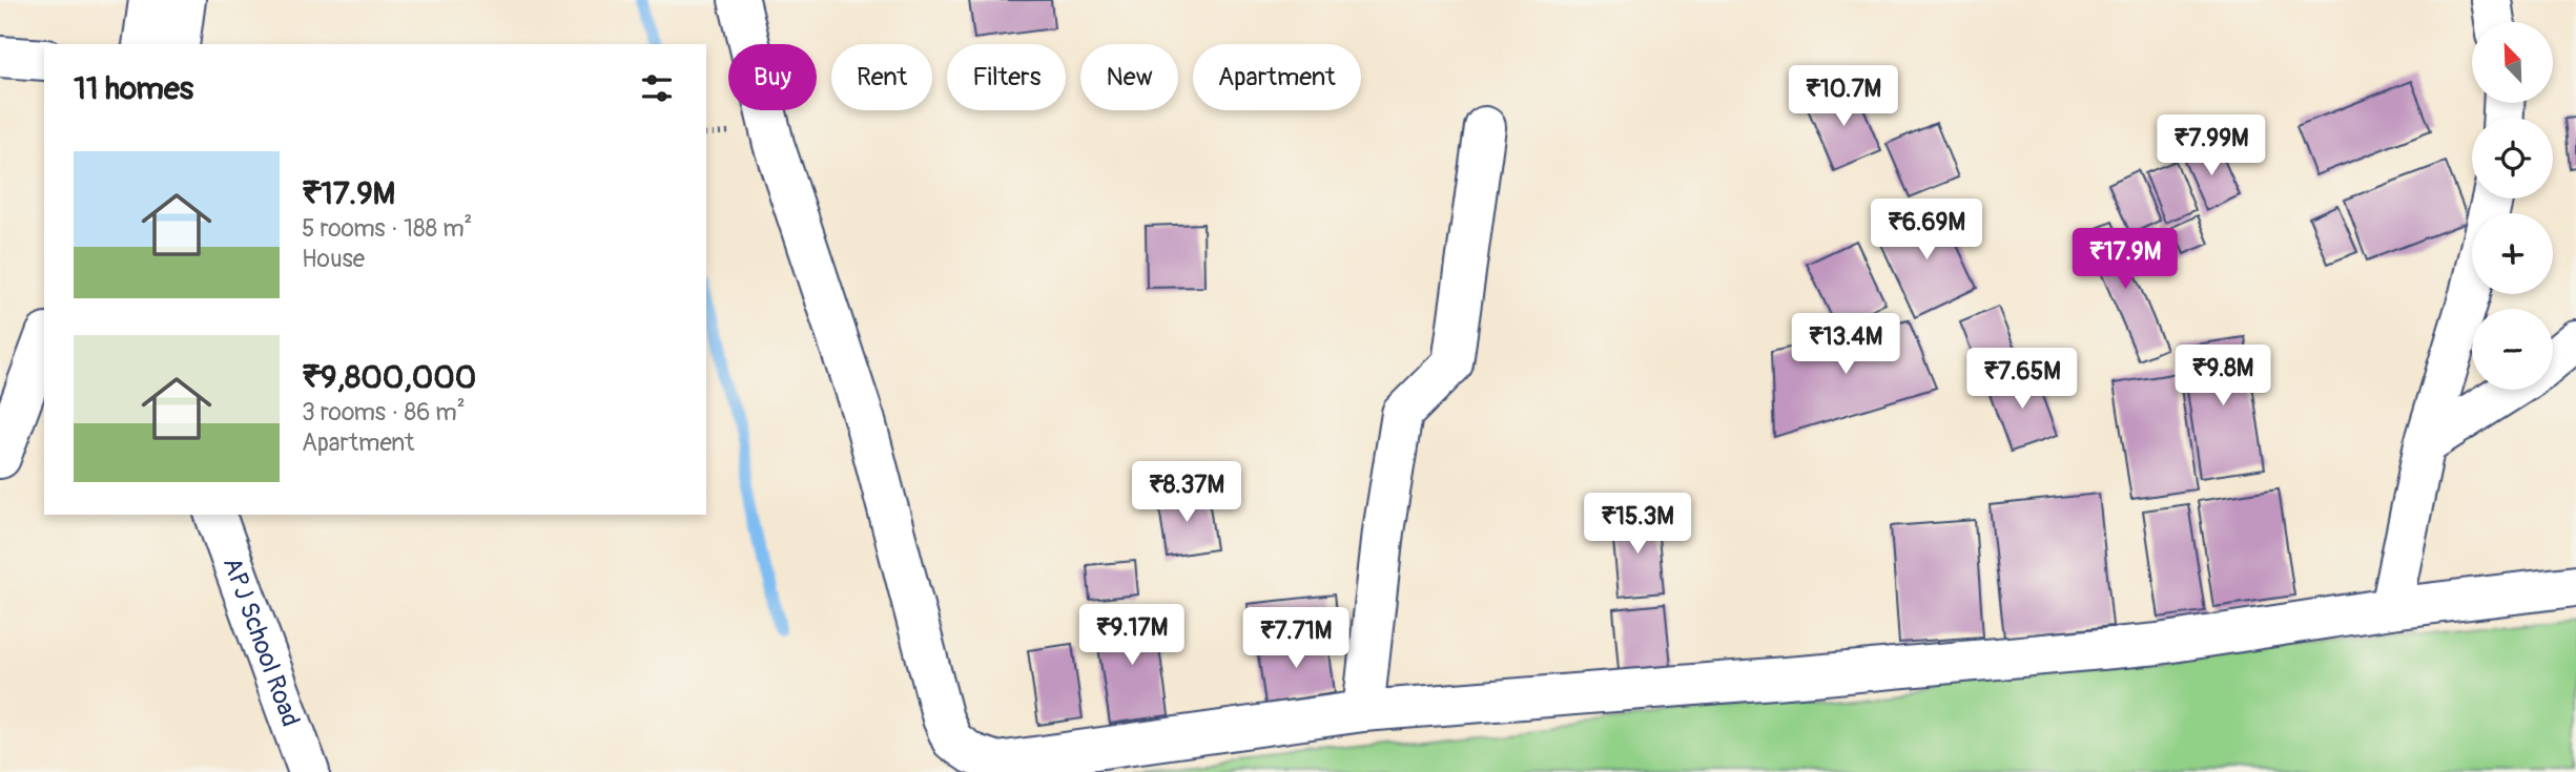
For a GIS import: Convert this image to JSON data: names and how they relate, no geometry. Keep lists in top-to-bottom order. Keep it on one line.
{"streets":{"street":["APJ School Road"]},"north":"top left","page":{"map_buttons":["+","−"],"chip":["Buy","Rent","Filters","New","Apartment"],"heading":"11 homes","price":["₹10.7M","₹7.99M","₹6.69M","₹17.9M","₹13.4M","₹9.8M","₹7.65M","₹8.37M","₹15.3M","₹9.17M","₹7.71M"],"list":[{"name":"₹17.9M","note":"5 rooms · 188 m² · House"},{"name":"₹9,800,000","note":"3 rooms · 86 m² · Apartment"}]}}
